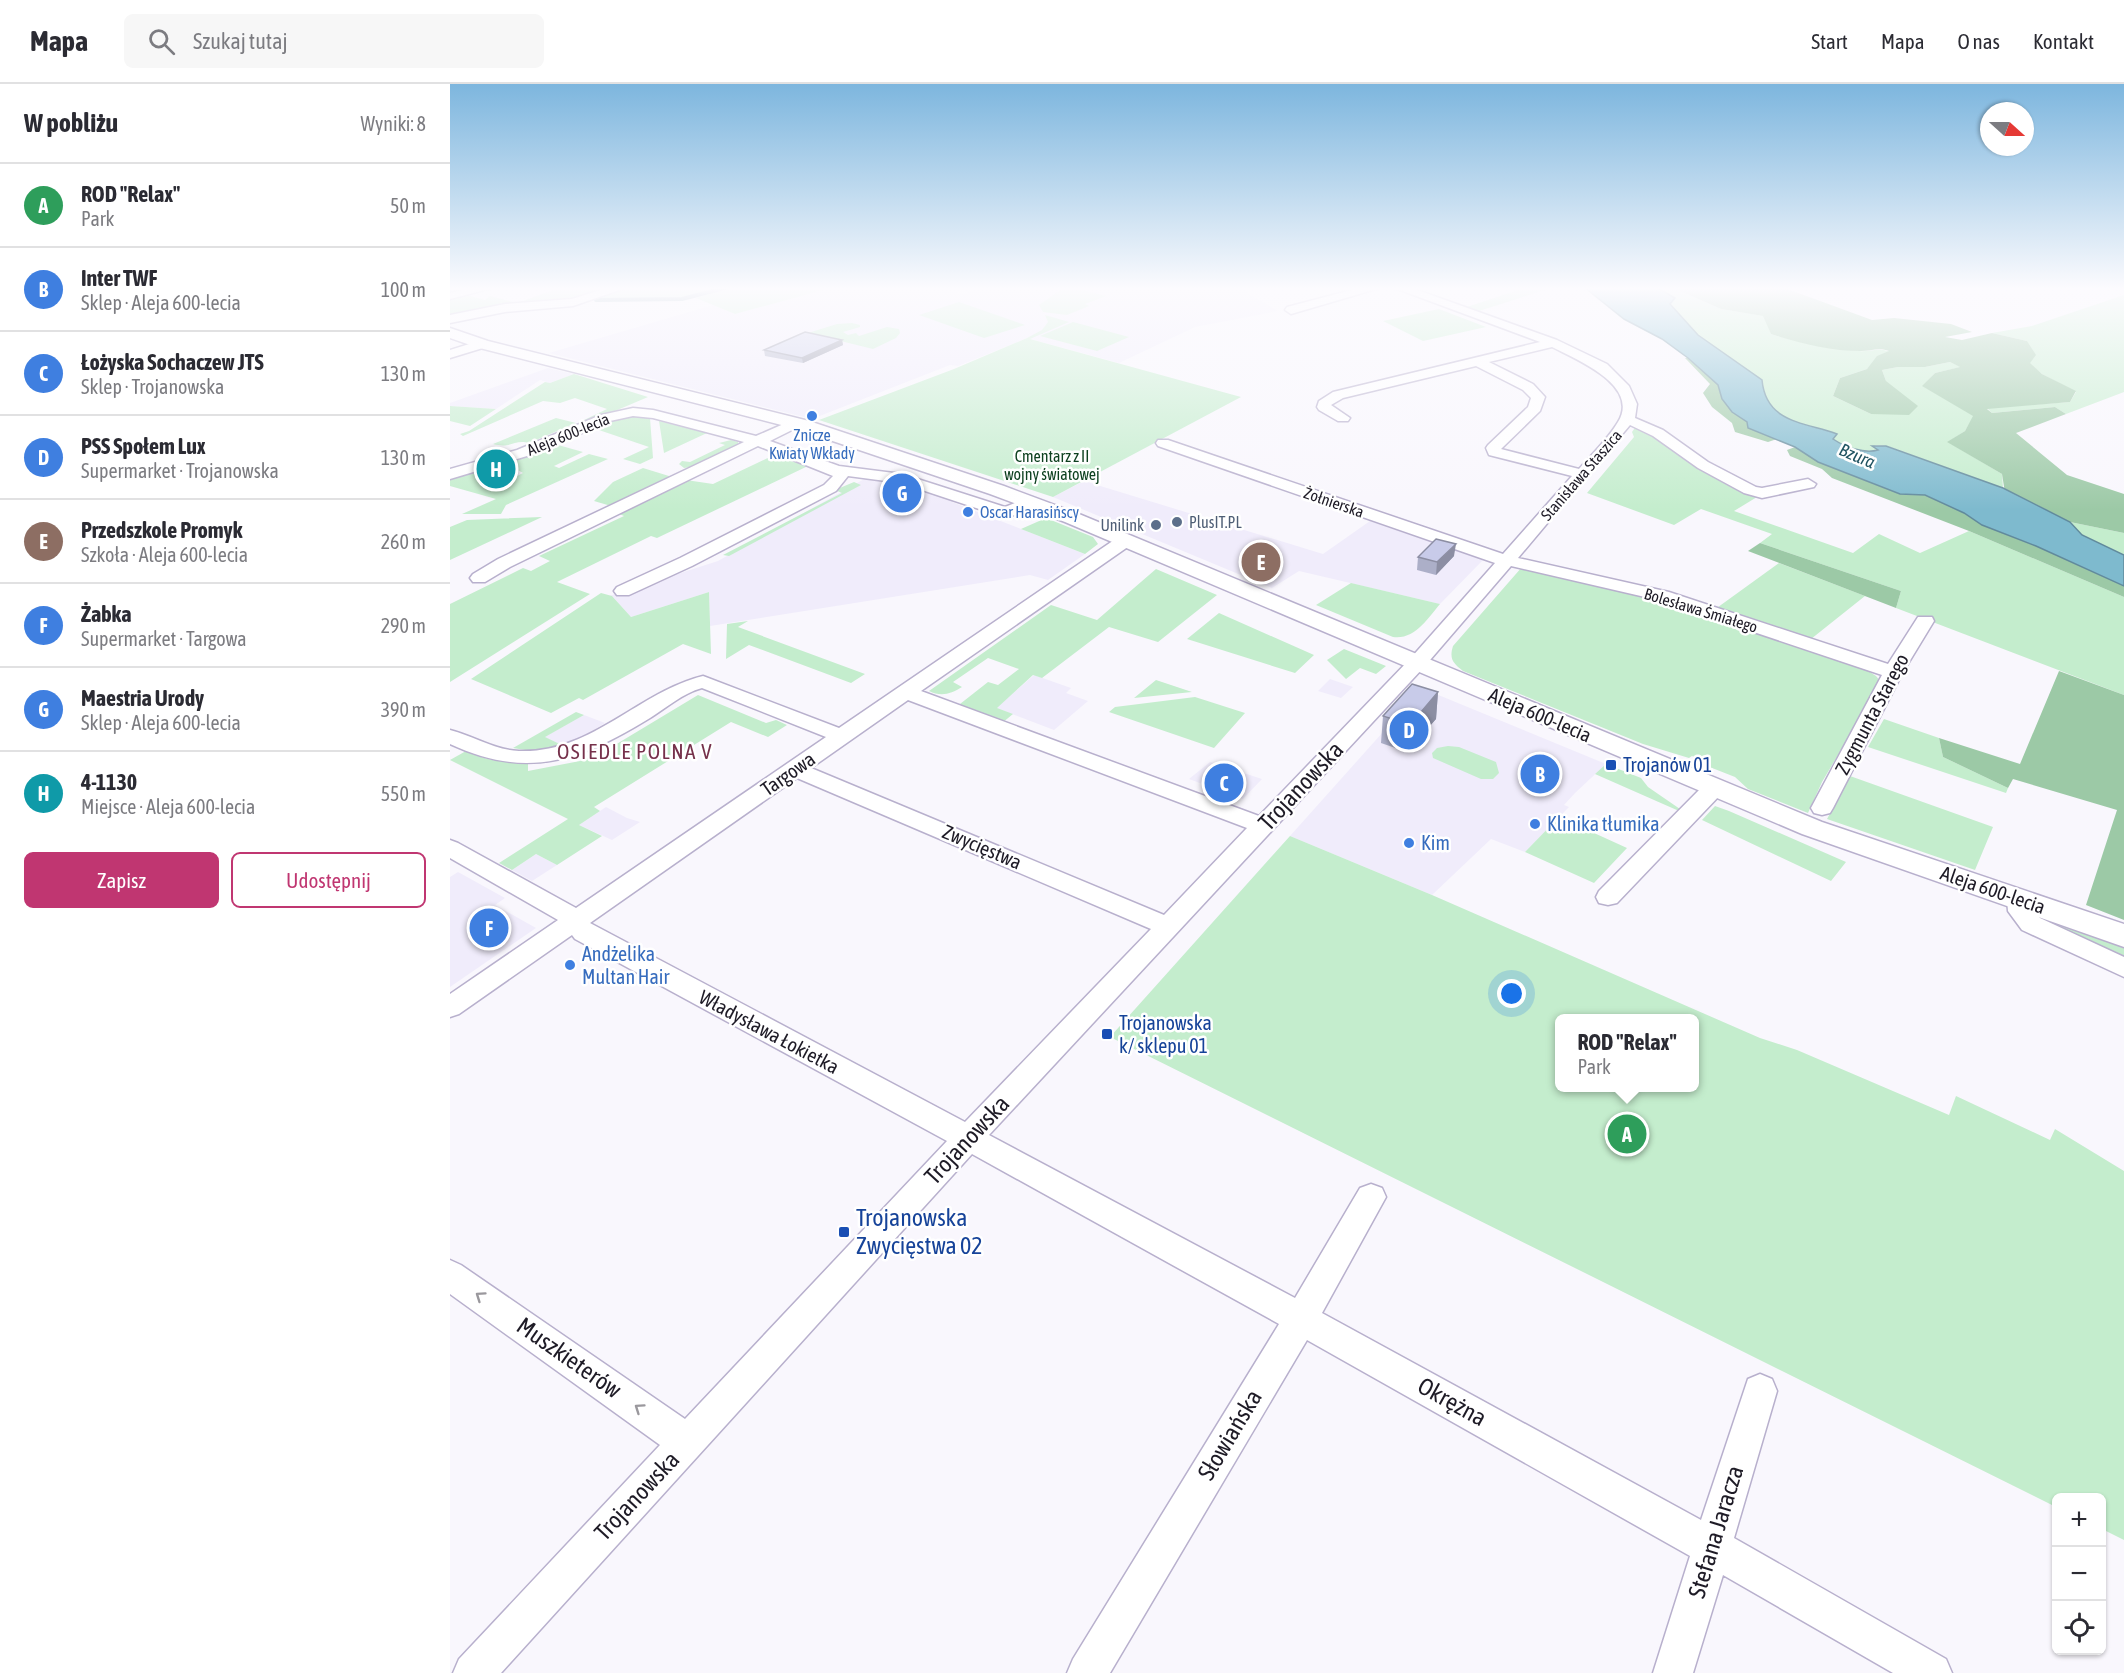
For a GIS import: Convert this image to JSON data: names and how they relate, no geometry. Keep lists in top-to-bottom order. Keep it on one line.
{"streets":{"main road":["Aleja 600-lecia"],"street":["Stanisława Staszica","Żołnierska","Bolesława Śmiałego","Zygmunta Starego","Targowa","Trojanowska","Zwycięstwa","Władysława Łokietka","Muszkieterów","Okrężna","Słowiańska","Stefana Jaracza"]},"crossings":[["Aleja 600-lecia","Stanisława Staszica"],["Aleja 600-lecia","Targowa"],["Aleja 600-lecia","Trojanowska"],["Stanisława Staszica","Żołnierska"],["Stanisława Staszica","Bolesława Śmiałego"],["Stanisława Staszica","Trojanowska"],["Żołnierska","Bolesława Śmiałego"],["Bolesława Śmiałego","Zygmunta Starego"],["Targowa","Zwycięstwa"],["Targowa","Władysława Łokietka"],["Trojanowska","Zwycięstwa"],["Trojanowska","Władysława Łokietka"],["Trojanowska","Muszkieterów"],["Trojanowska","Okrężna"],["Władysława Łokietka","Okrężna"],["Okrężna","Słowiańska"],["Okrężna","Stefana Jaracza"]],"one_way":["Muszkieterów"],"districts":["OSIEDLE POLNA V"],"water":["Bzura"],"parks":["Cmentarz z II wojny światowej"],"places":{"other":["Znicze Kwiaty Wkłady","Oscar Harasińscy","PlusIT.PL","Unilink","Klinika tłumika","Kim","Andżelika Multan Hair"],"transit":["Trojanów 01","Trojanowska k/ sklepu 01","Trojanowska Zwycięstwa 02"]},"north":"right","page":{"header":"Mapa","search":"Szukaj tutaj","nav":["Start","Mapa","O nas","Kontakt"],"heading":["W pobliżu","Wyniki: 8"],"list":[{"mark":"A","name":"ROD \"Relax\"","note":"Park","value":"50 m"},{"mark":"B","name":"Inter TWF","note":"Sklep · Aleja 600-lecia","value":"100 m"},{"mark":"C","name":"Łożyska Sochaczew JTS","note":"Sklep · Trojanowska","value":"130 m"},{"mark":"D","name":"PSS Społem Lux","note":"Supermarket · Trojanowska","value":"130 m"},{"mark":"E","name":"Przedszkole Promyk","note":"Szkoła · Aleja 600-lecia","value":"260 m"},{"mark":"F","name":"Żabka","note":"Supermarket · Targowa","value":"290 m"},{"mark":"G","name":"Maestria Urody","note":"Sklep · Aleja 600-lecia","value":"390 m"},{"mark":"H","name":"4-1130","note":"Miejsce · Aleja 600-lecia","value":"550 m"}],"pins":["H","G","E","D","B","C","F","A"],"buttons":["Zapisz","Udostępnij"],"popup":["ROD \"Relax\"","Park"],"map_buttons":["+","−"]}}
